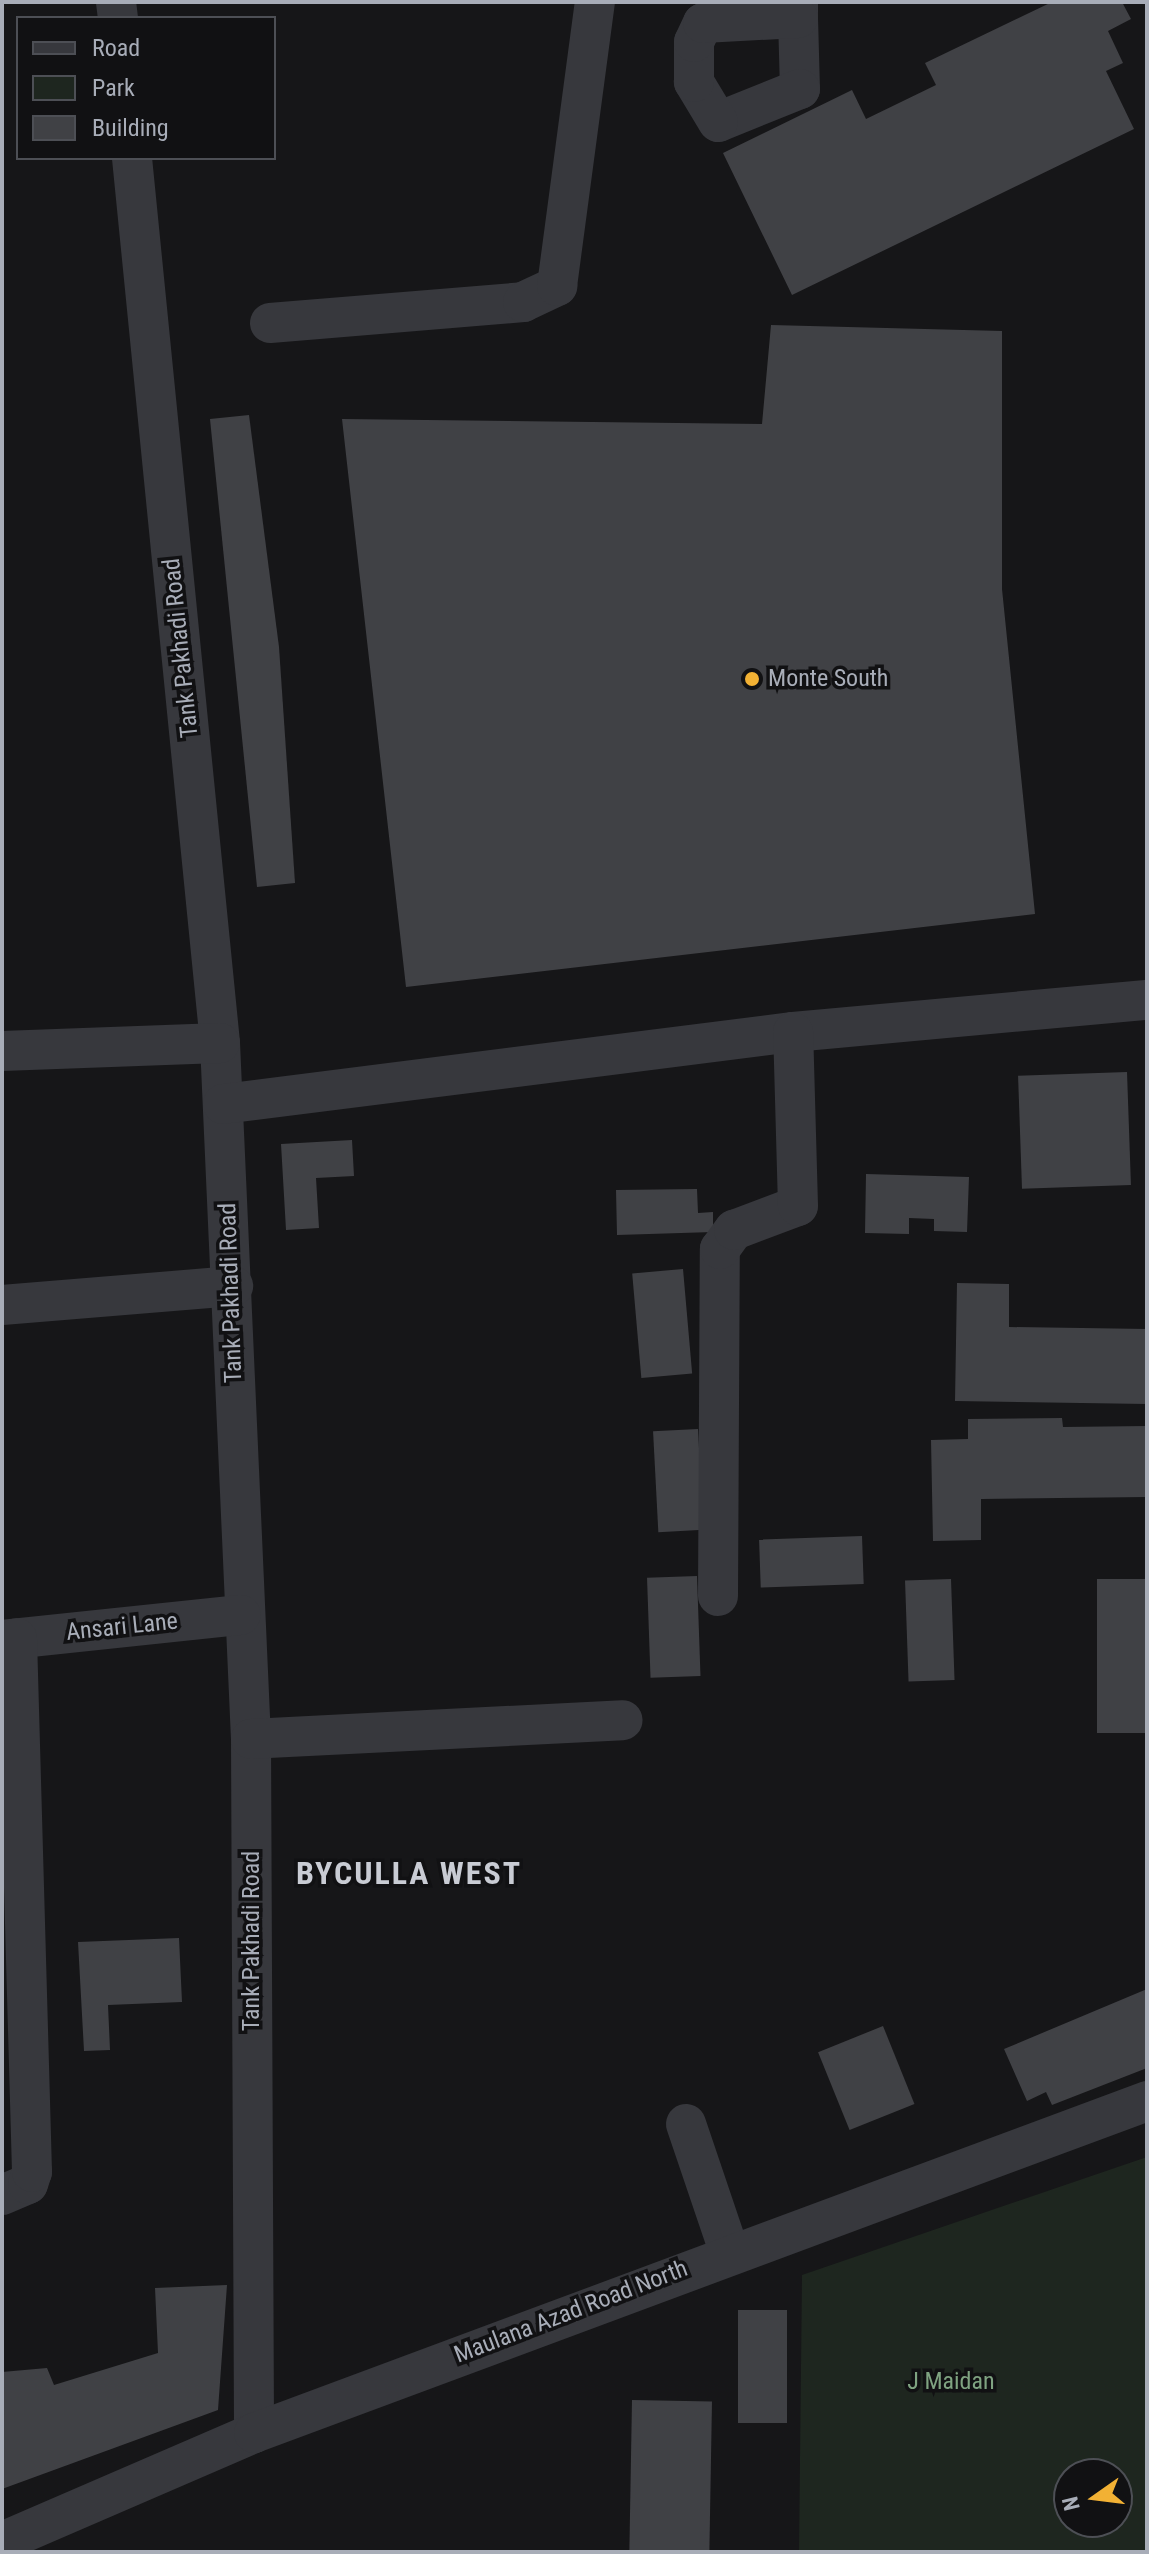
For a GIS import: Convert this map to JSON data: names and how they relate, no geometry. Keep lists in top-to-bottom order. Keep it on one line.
{"streets":{"street":["Tank Pakhadi Road","Ansari Lane","Maulana Azad Road North"]},"crossings":[["Tank Pakhadi Road","Ansari Lane"],["Tank Pakhadi Road","Maulana Azad Road North"]],"districts":["BYCULLA WEST"],"parks":["J Maidan"],"places":["Monte South"],"legend":["Road","Park","Building"],"north":"left"}
